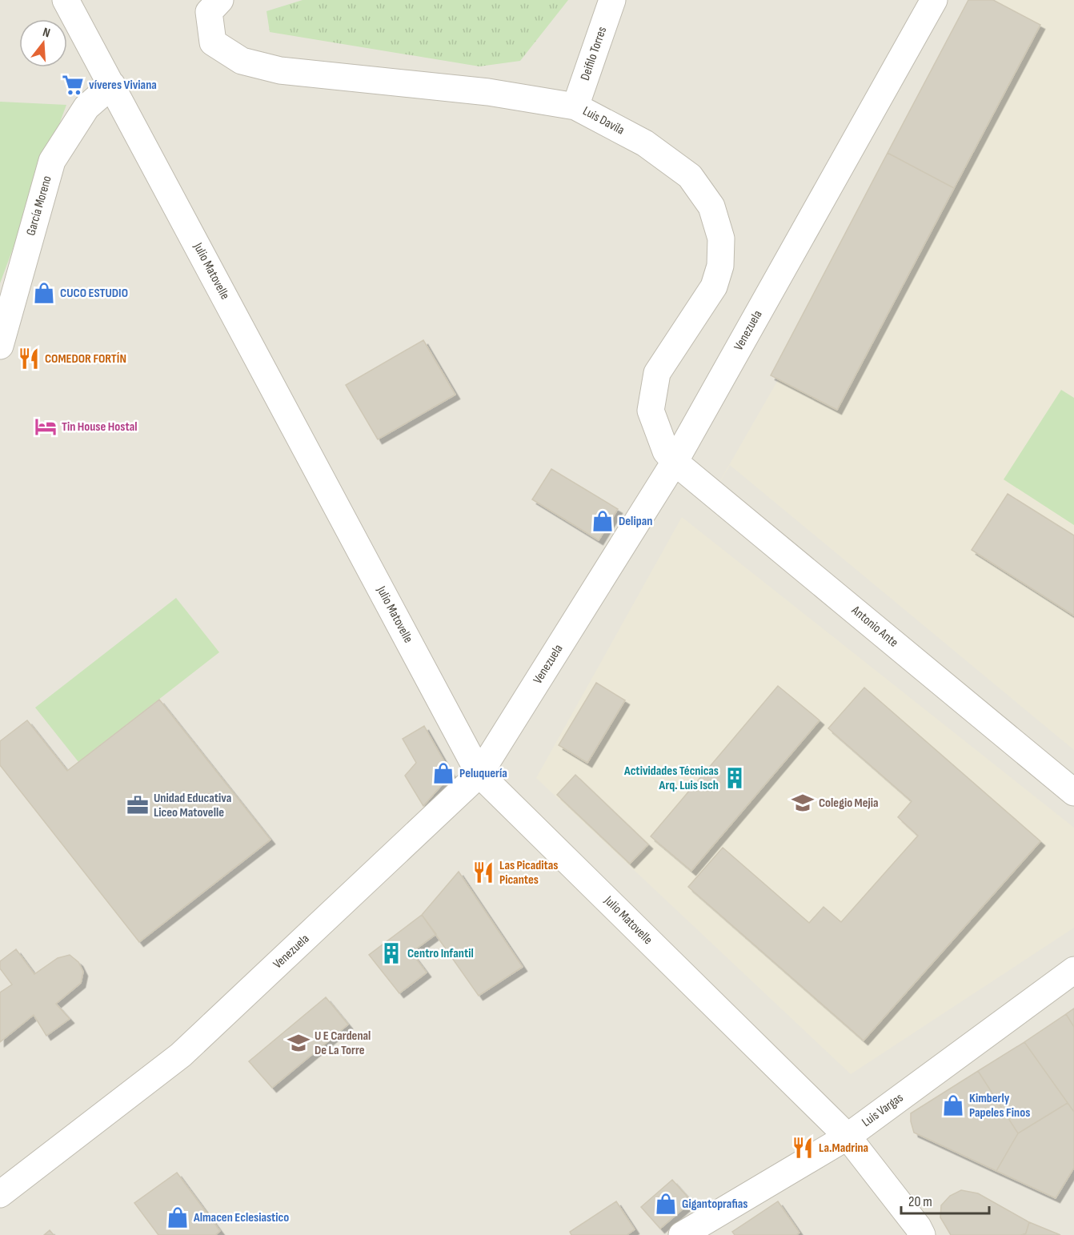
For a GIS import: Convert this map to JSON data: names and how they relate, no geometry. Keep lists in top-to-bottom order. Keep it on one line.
{"streets":{"street":["Deifilo Torres","Luis Davila","García Moreno","Julio Matovelle","Venezuela","Antonio Ante","Luis Vargas"]},"crossings":[["Deifilo Torres","Luis Davila"],["Luis Davila","Venezuela"],["Luis Davila","Antonio Ante"],["García Moreno","Julio Matovelle"],["Julio Matovelle","Venezuela"],["Julio Matovelle","Luis Vargas"],["Venezuela","Antonio Ante"]],"places":{"supermarket":["víveres Viviana"],"shop":["CUCO ESTUDIO","Delipan","Peluquería","Kimberly Papeles Finos","Gigantoprafias","Almacen Eclesiastico"],"restaurant":["COMEDOR FORTÍN","Las Picaditas Picantes","La.Madrina"],"hotel":["Tin House Hostal"],"building":["Actividades Técnicas Arq. Luis Isch","Centro Infantil"],"school or university":["Colegio Mejia","U E Cardenal De La Torre"],"office":["Unidad Educativa Liceo Matovelle"]},"scale_bar":"20 m","north":"top"}
